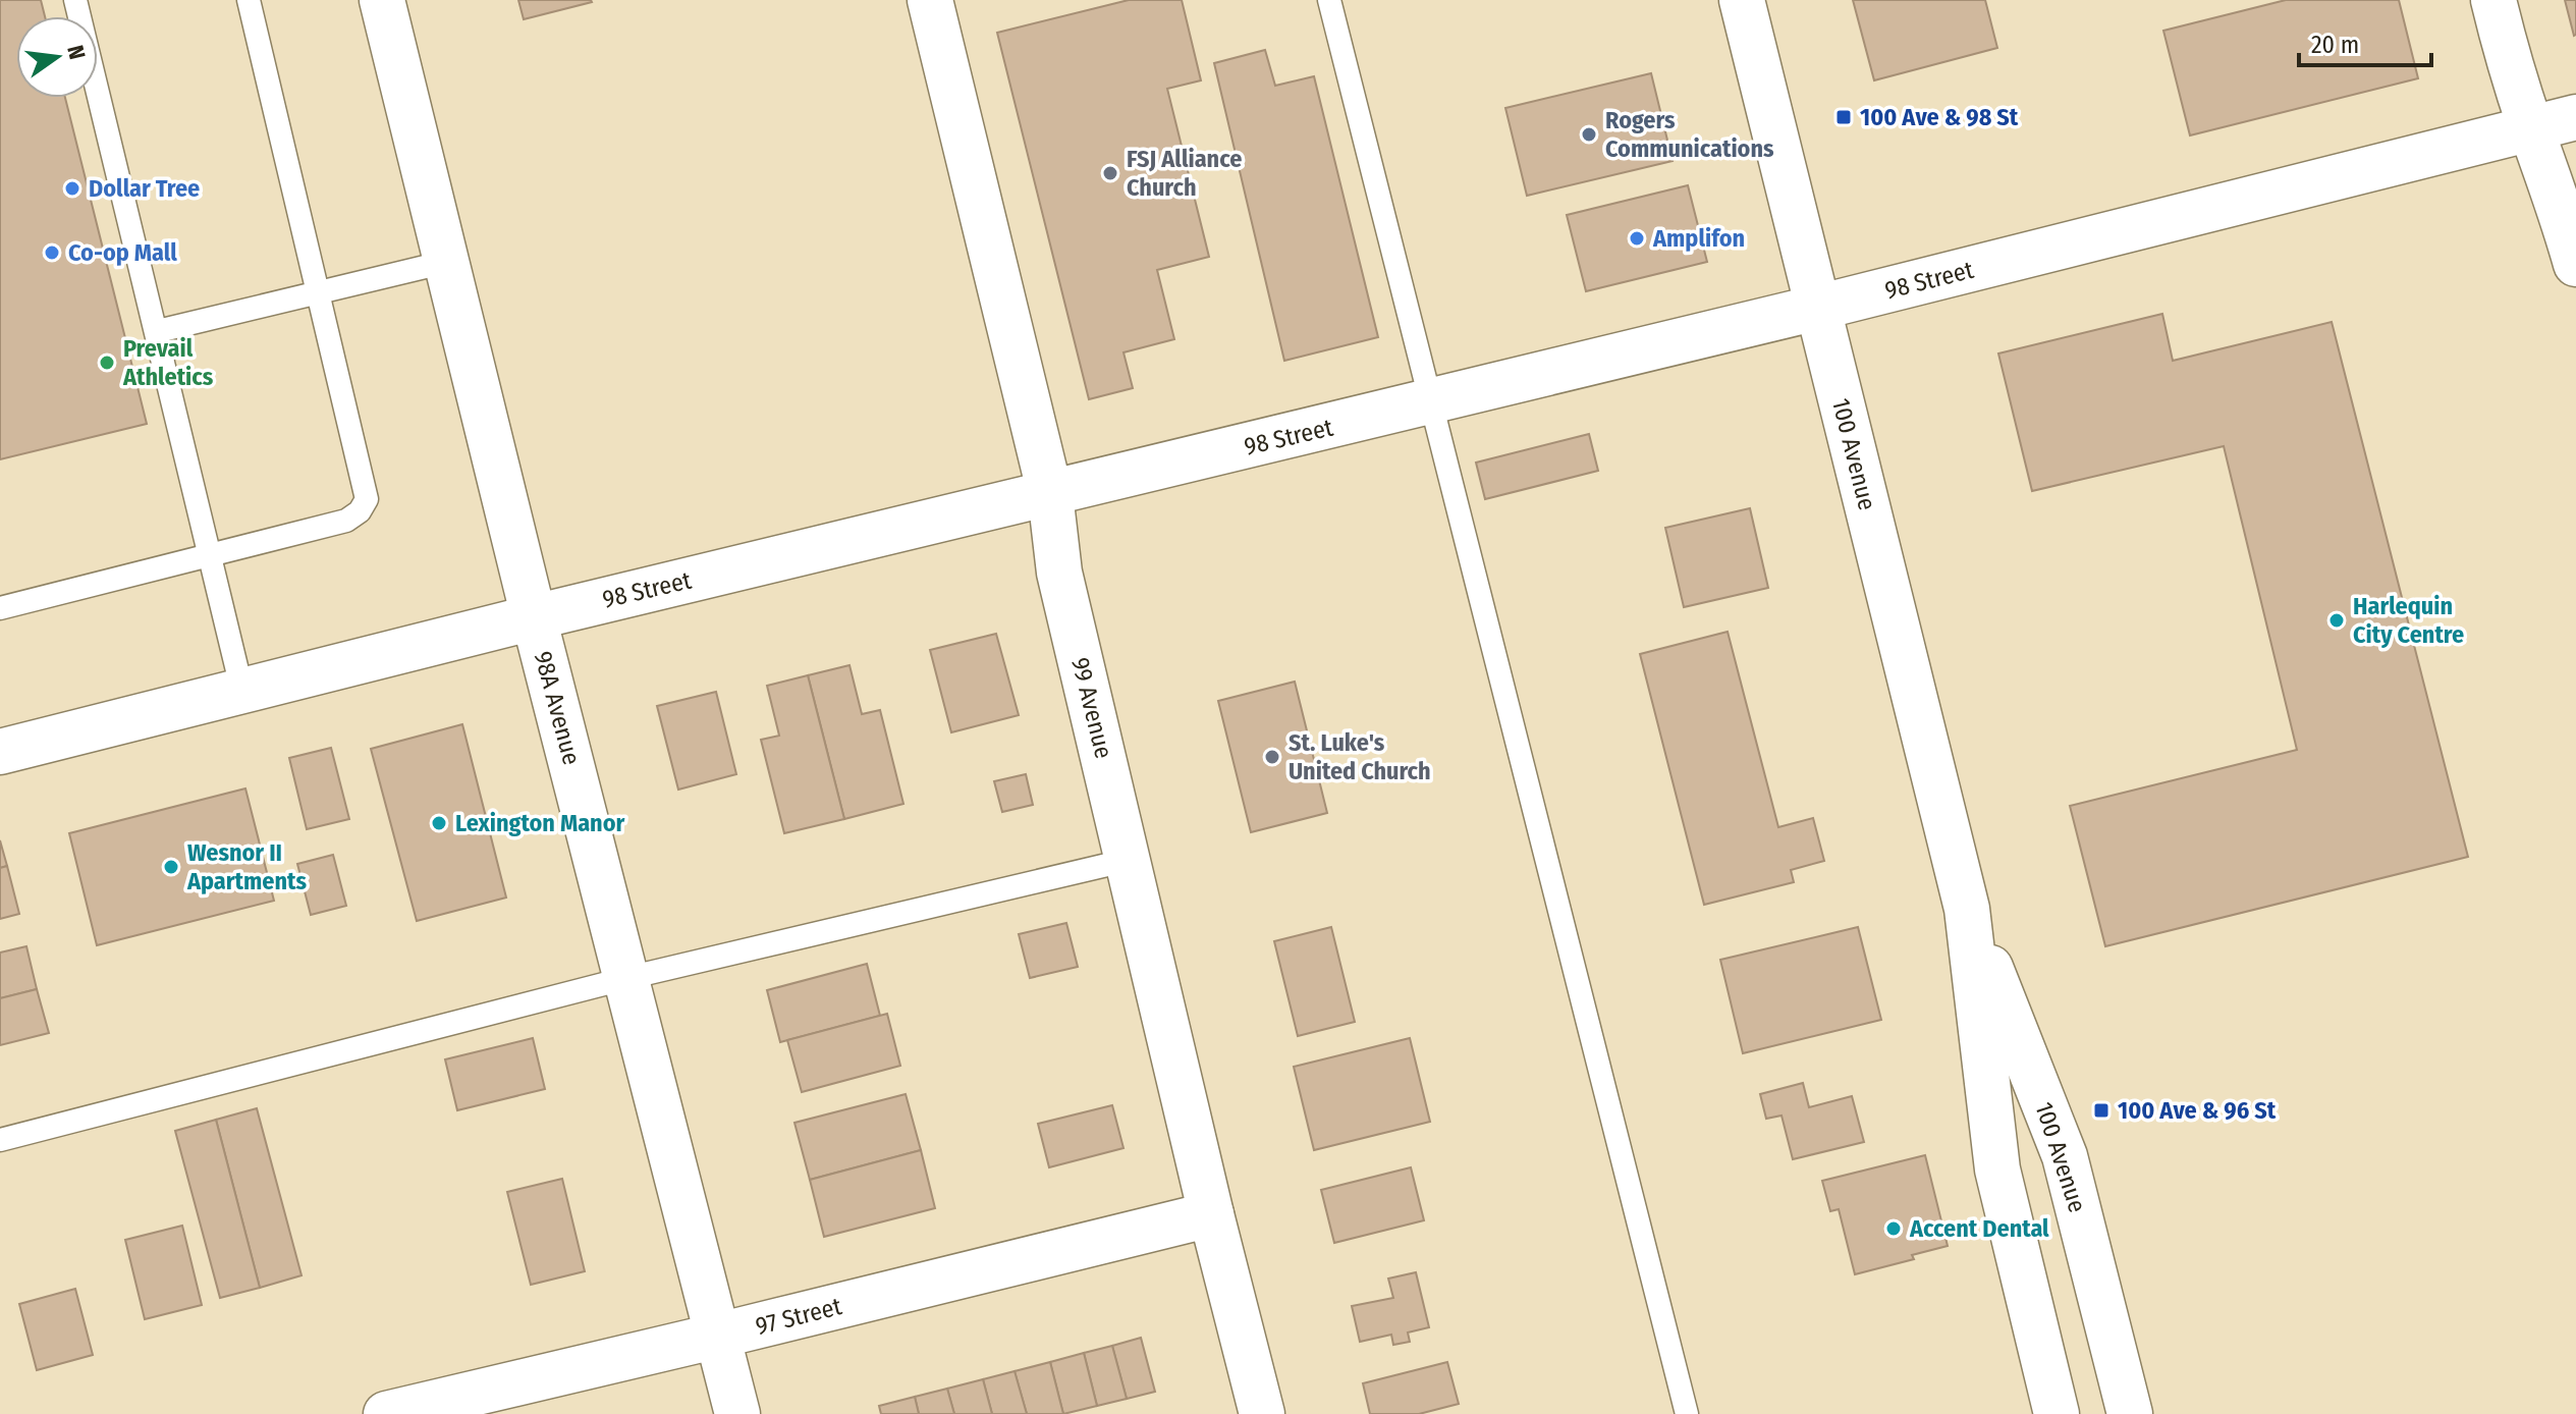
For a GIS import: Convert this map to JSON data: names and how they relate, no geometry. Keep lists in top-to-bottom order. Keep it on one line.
{"streets":{"street":["98 Street","100 Avenue","98A Avenue","99 Avenue","97 Street"]},"crossings":[["98 Street","100 Avenue"],["98 Street","98A Avenue"],["98 Street","99 Avenue"],["98A Avenue","97 Street"],["99 Avenue","97 Street"]],"places":{"transit":["100 Ave & 98 St","100 Ave & 96 St"],"other":["Rogers Communications","FSJ Alliance Church","Dollar Tree","Amplifon","Co-op Mall","Prevail Athletics","Harlequin City Centre","St. Luke's United Church","Lexington Manor","Wesnor II Apartments","Accent Dental"]},"scale_bar":"20 m","north":"right"}
